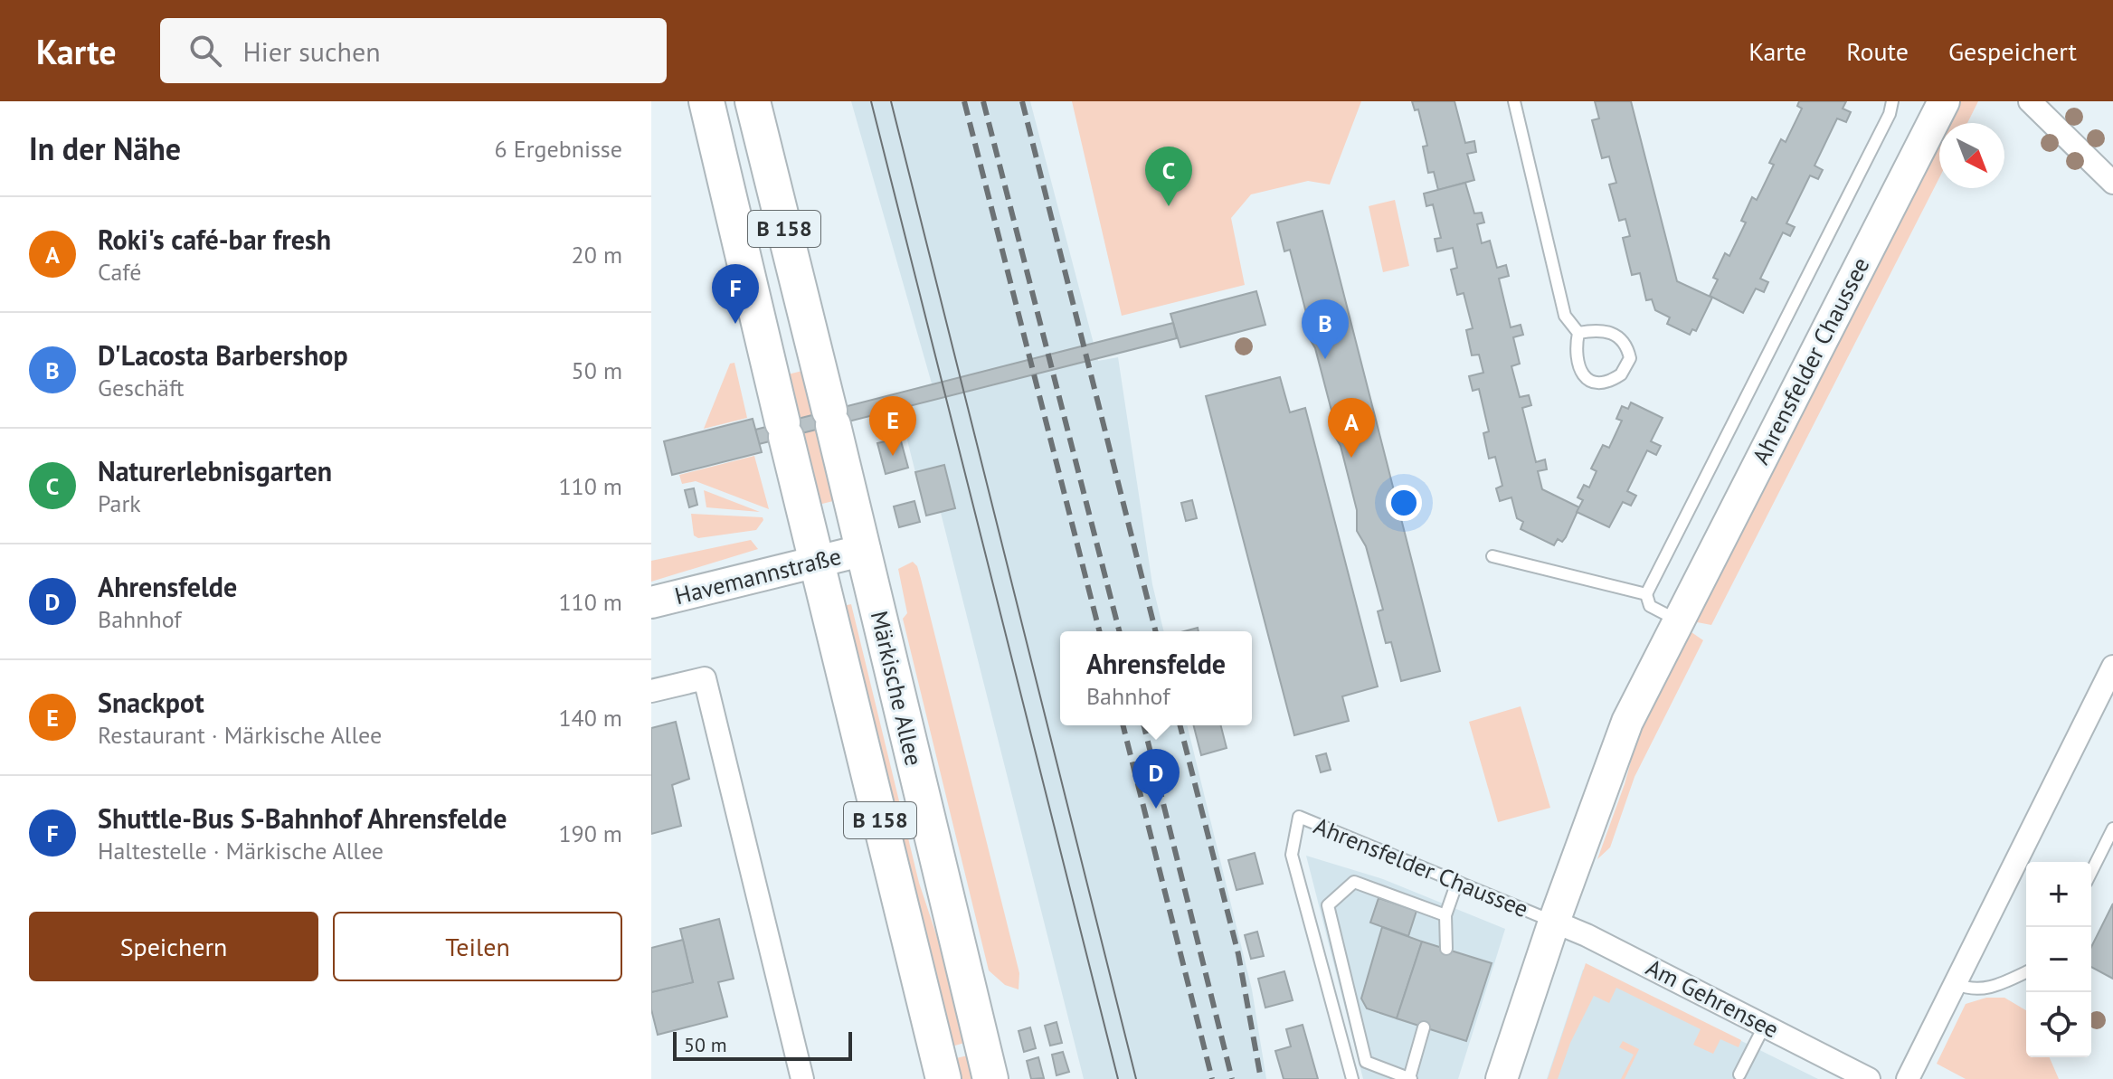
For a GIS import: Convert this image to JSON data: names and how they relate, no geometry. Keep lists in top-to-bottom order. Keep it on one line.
{"streets":{"main road":["B 158","Ahrensfelder Chaussee","Havemannstraße","Märkische Allee"],"street":["Am Gehrensee"]},"crossings":[["Ahrensfelder Chaussee","Am Gehrensee"],["Havemannstraße","Märkische Allee"]],"scale_bar":"50 m","north":"bottom right","page":{"header":"Karte","search":"Hier suchen","nav":["Karte","Route","Gespeichert"],"heading":["In der Nähe","6 Ergebnisse"],"pins":["C","F","B","E","A","D"],"list":[{"mark":"A","name":"Roki's café-bar fresh","note":"Café","value":"20 m"},{"mark":"B","name":"D'Lacosta Barbershop","note":"Geschäft","value":"50 m"},{"mark":"C","name":"Naturerlebnisgarten","note":"Park","value":"110 m"},{"mark":"D","name":"Ahrensfelde","note":"Bahnhof","value":"110 m"},{"mark":"E","name":"Snackpot","note":"Restaurant · Märkische Allee","value":"140 m"},{"mark":"F","name":"Shuttle-Bus S-Bahnhof Ahrensfelde","note":"Haltestelle · Märkische Allee","value":"190 m"}],"popup":["Ahrensfelde","Bahnhof"],"map_buttons":["+","−"],"buttons":["Speichern","Teilen"],"scale":"50 m"}}
